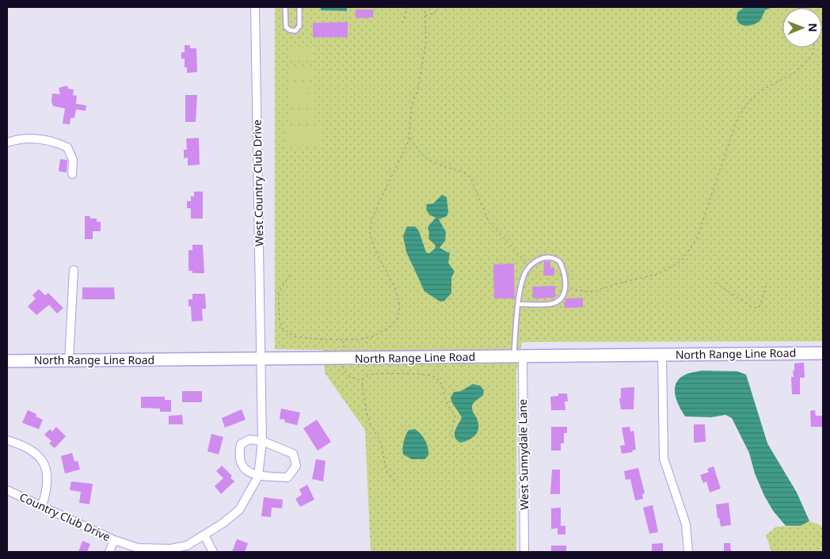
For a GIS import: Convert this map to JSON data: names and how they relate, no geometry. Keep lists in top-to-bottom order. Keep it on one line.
{"streets":{"street":["West Country Club Drive","North Range Line Road","West Sunnydale Lane","Country Club Drive"]},"crossings":[["West Country Club Drive","North Range Line Road"],["West Country Club Drive","Country Club Drive"],["North Range Line Road","West Sunnydale Lane"],["North Range Line Road","Country Club Drive"]],"north":"right"}
